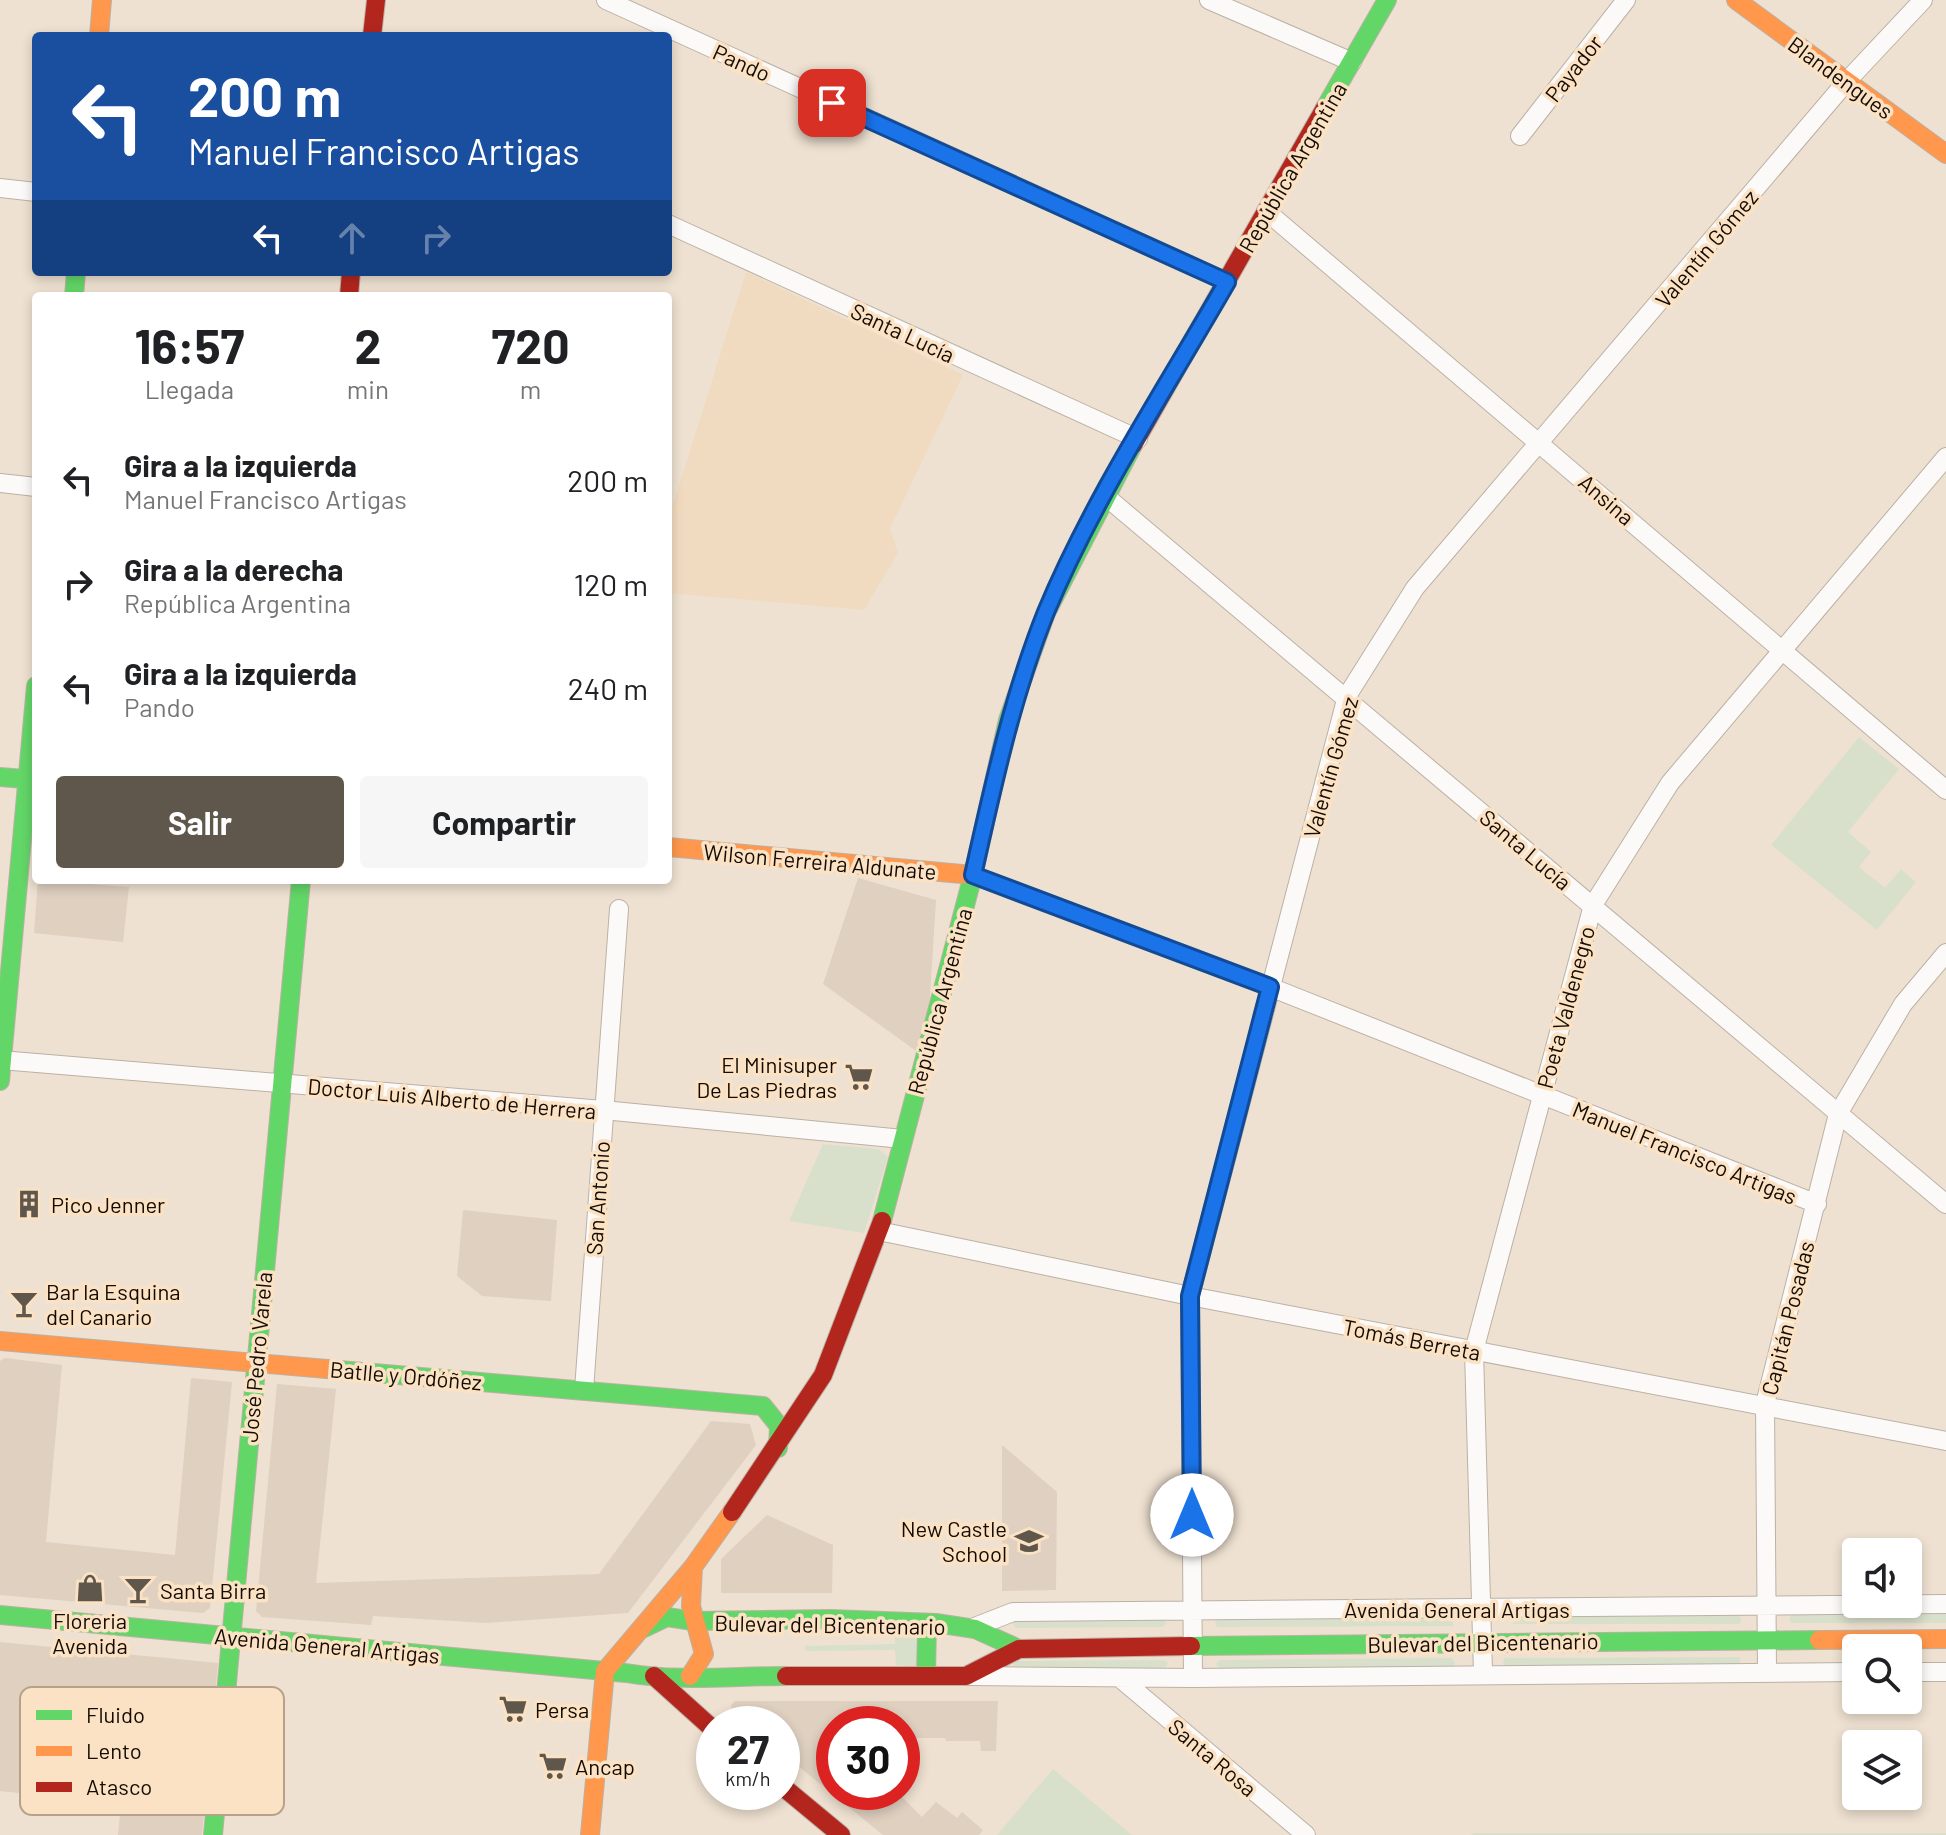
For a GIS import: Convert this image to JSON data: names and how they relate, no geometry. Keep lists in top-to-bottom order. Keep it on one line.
{"streets":{"street":["Pando","Payador","Blandengues","República Argentina","Valentín Gómez","Santa Lucía","Ansina","Wilson Ferreira Aldunate","Poeta Valdenegro","Doctor Luis Alberto de Herrera","Manuel Francisco Artigas","San Antonio","Capitán Posadas","Tomás Berreta","José Pedro Varela","Batlle y Ordóñez","Avenida General Artigas","Bulevar del Bicentenario","Santa Rosa"]},"crossings":[["Pando","República Argentina"],["Blandengues","Valentín Gómez"],["República Argentina","Santa Lucía"],["República Argentina","Ansina"],["República Argentina","Wilson Ferreira Aldunate"],["República Argentina","Doctor Luis Alberto de Herrera"],["República Argentina","Manuel Francisco Artigas"],["República Argentina","Tomás Berreta"],["República Argentina","Batlle y Ordóñez"],["República Argentina","Avenida General Artigas"],["República Argentina","Bulevar del Bicentenario"],["Valentín Gómez","Santa Lucía"],["Valentín Gómez","Ansina"],["Valentín Gómez","Manuel Francisco Artigas"],["Valentín Gómez","Tomás Berreta"],["Valentín Gómez","Avenida General Artigas"],["Valentín Gómez","Bulevar del Bicentenario"],["Santa Lucía","Poeta Valdenegro"],["Santa Lucía","Capitán Posadas"],["Ansina","Poeta Valdenegro"],["Wilson Ferreira Aldunate","Manuel Francisco Artigas"],["Poeta Valdenegro","Manuel Francisco Artigas"],["Poeta Valdenegro","Tomás Berreta"],["Poeta Valdenegro","Avenida General Artigas"],["Poeta Valdenegro","Bulevar del Bicentenario"],["Doctor Luis Alberto de Herrera","San Antonio"],["Doctor Luis Alberto de Herrera","José Pedro Varela"],["Manuel Francisco Artigas","Capitán Posadas"],["San Antonio","Batlle y Ordóñez"],["Capitán Posadas","Tomás Berreta"],["Capitán Posadas","Avenida General Artigas"],["Capitán Posadas","Bulevar del Bicentenario"],["José Pedro Varela","Batlle y Ordóñez"],["José Pedro Varela","Avenida General Artigas"],["Avenida General Artigas","Bulevar del Bicentenario"]],"places":{"supermarket":["El Minisuper De Las Piedras","Persa","Ancap"],"building":["Pico Jenner"],"bar":["Bar la Esquina del Canario","Santa Birra"],"school or university":["New Castle School"],"shop":["Floreria Avenida"]},"legend":["Fluido","Lento","Atasco"],"page":{"turn":["200 m","Manuel Francisco Artigas"],"eta":["16:57","Llegada","2","min","720","m"],"list":[{"name":"Gira a la izquierda","note":"Manuel Francisco Artigas","value":"200 m"},{"name":"Gira a la derecha","note":"República Argentina","value":"120 m"},{"name":"Gira a la izquierda","note":"Pando","value":"240 m"}],"buttons":["Salir","Compartir"],"speed":"27 km/h","limit":"30"}}
